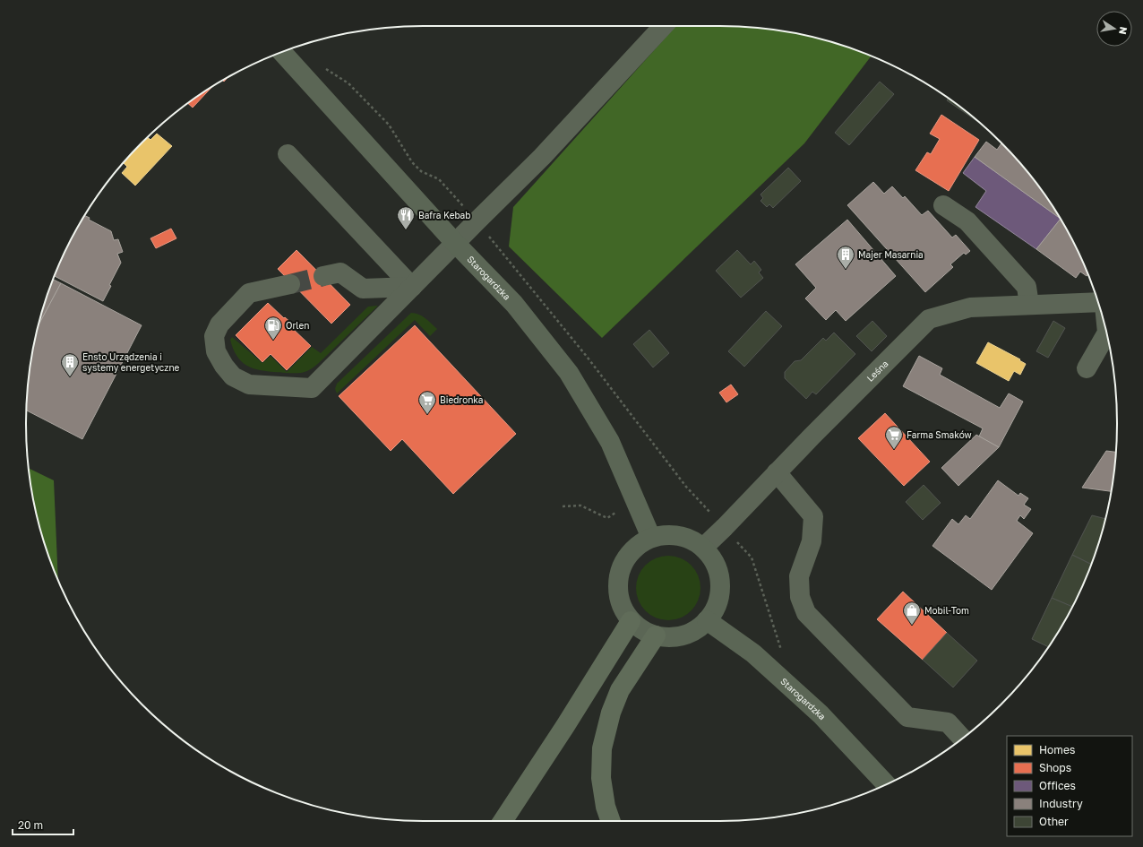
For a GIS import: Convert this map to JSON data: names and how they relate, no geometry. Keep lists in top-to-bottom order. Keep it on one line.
{"streets":{"main road":["Starogardzka"],"street":["Leśna"]},"crossings":[["Starogardzka","Leśna"]],"places":{"restaurant":["Bafra Kebab"],"building":["Majer Masarnia","Ensto Urządzenia i systemy energetyczne"],"fuel station":["Orlen"],"supermarket":["Biedronka","Farma Smaków"],"shop":["Mobil-Tom"]},"legend":["Homes","Shops","Offices","Industry","Other"],"scale_bar":"20 m","north":"right"}
